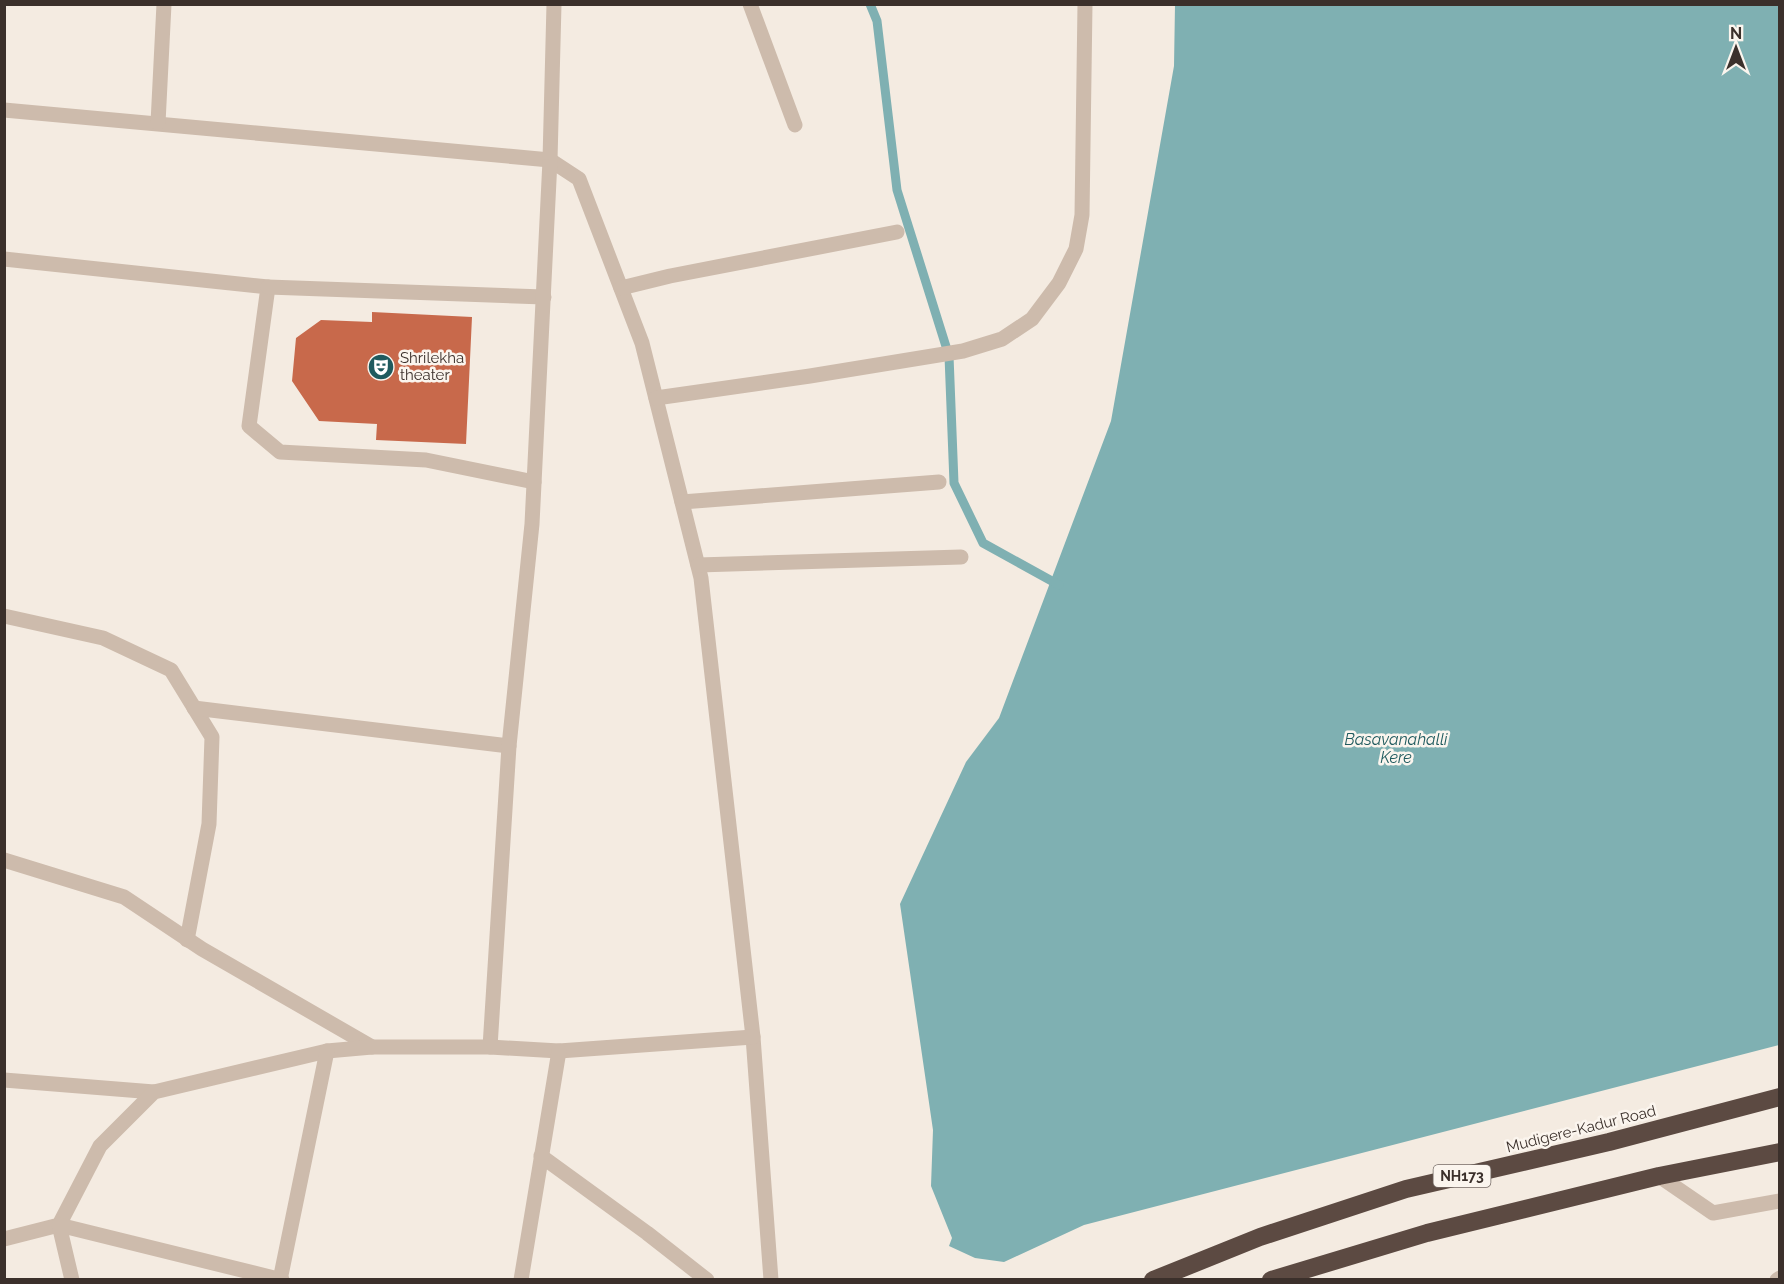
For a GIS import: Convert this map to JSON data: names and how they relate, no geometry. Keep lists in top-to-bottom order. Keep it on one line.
{"streets":{"highway":["Mudigere-Kadur Road","NH173"]},"water":["Basavanahalli Kere"],"places":{"theatre":["Shrilekha theater"]},"north":"top"}
